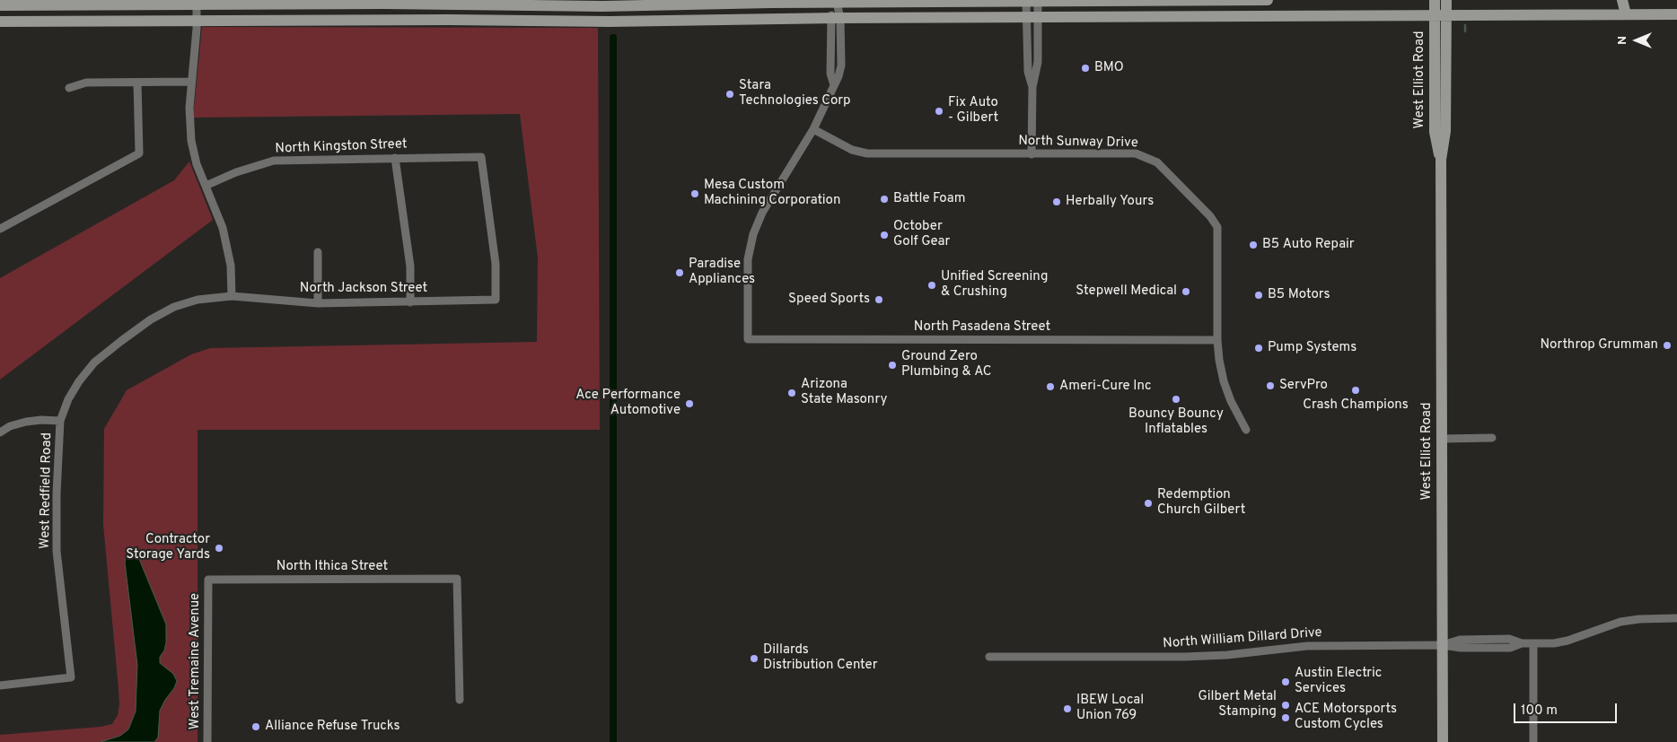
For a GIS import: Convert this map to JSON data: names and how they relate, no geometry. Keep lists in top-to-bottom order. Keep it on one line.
{"streets":{"main road":["West Elliot Road"],"street":["North Sunway Drive","North Kingston Street","North Jackson Street","North Pasadena Street","West Redfield Road","North Ithica Street","North William Dillard Drive","West Tremaine Avenue"]},"crossings":[["West Elliot Road","North William Dillard Drive"],["North Sunway Drive","North Pasadena Street"],["North Kingston Street","North Jackson Street"],["North Jackson Street","West Redfield Road"],["North Ithica Street","West Tremaine Avenue"]],"places":["BMO","Stara Technologies Corp","Fix Auto - Gilbert","Mesa Custom Machining Corporation","Battle Foam","Herbally Yours","October Golf Gear","B5 Auto Repair","Paradise Appliances","Unified Screening & Crushing","Stepwell Medical","B5 Motors","Speed Sports","Northrop Grumman","Pump Systems","Ground Zero Plumbing & AC","ServPro","Ameri-Cure Inc","Crash Champions","Arizona State Masonry","Bouncy Bouncy Inflatables","Ace Performance Automotive","Redemption Church Gilbert","Contractor Storage Yards","Dillards Distribution Center","Austin Electric Services","Gilbert Metal Stamping","IBEW Local Union 769","ACE Motorsports Custom Cycles","Alliance Refuse Trucks"],"scale_bar":"100 m","north":"left"}
